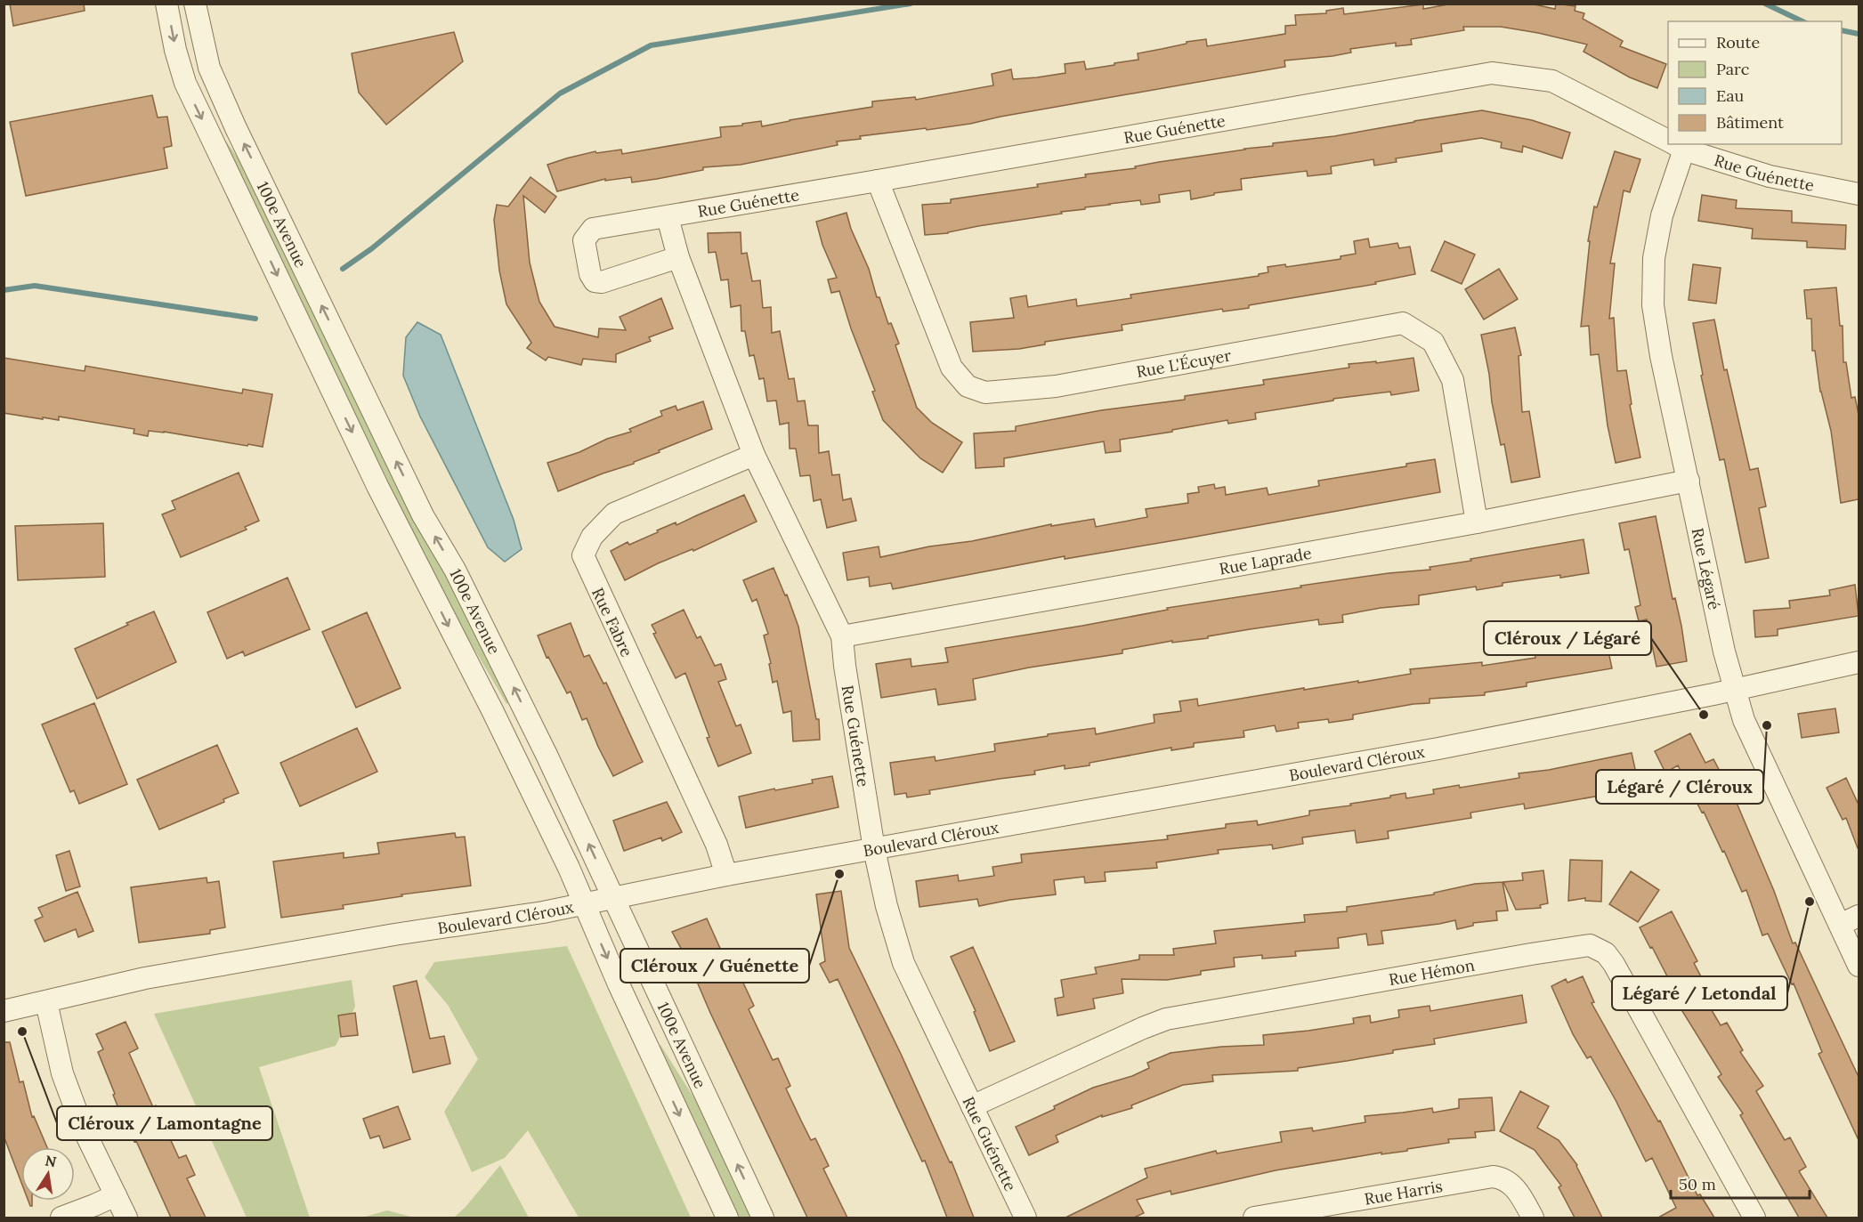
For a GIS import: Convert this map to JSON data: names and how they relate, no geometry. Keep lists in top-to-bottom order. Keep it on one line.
{"streets":{"street":["Rue Guénette","100e Avenue","Rue L'Écuyer","Rue Laprade","Rue Légaré","Rue Fabre","Boulevard Cléroux","Rue Hémon","Rue Harris"]},"crossings":[["Rue Guénette","Rue L'Écuyer"],["Rue Guénette","Rue Laprade"],["Rue Guénette","Rue Légaré"],["Rue Guénette","Rue Fabre"],["Rue Guénette","Boulevard Cléroux"],["Rue Guénette","Rue Hémon"],["100e Avenue","Boulevard Cléroux"],["Rue L'Écuyer","Rue Laprade"],["Rue Laprade","Rue Légaré"],["Rue Légaré","Boulevard Cléroux"],["Rue Fabre","Boulevard Cléroux"]],"places":["Cléroux / Légaré","Légaré / Cléroux","Cléroux / Guénette","Légaré / Letondal","Cléroux / Lamontagne"],"legend":["Route","Parc","Eau","Bâtiment"],"scale_bar":"50 m","north":"top"}
